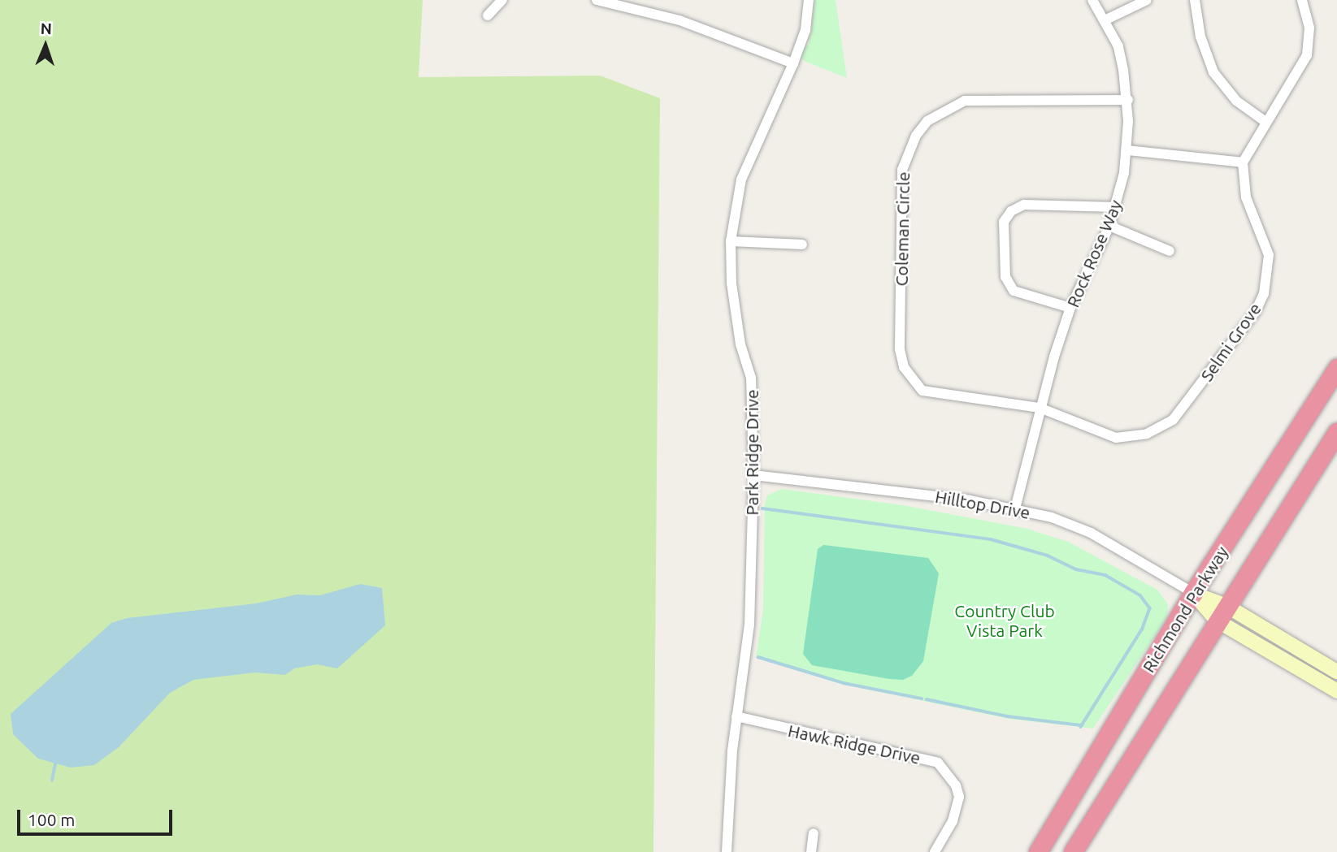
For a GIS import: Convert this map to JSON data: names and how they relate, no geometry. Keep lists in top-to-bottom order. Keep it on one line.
{"streets":{"highway":["Richmond Parkway"],"main road":["Hilltop Drive"],"street":["Coleman Circle","Rock Rose Way","Selmi Grove","Park Ridge Drive","Hawk Ridge Drive"]},"crossings":[["Coleman Circle","Rock Rose Way"],["Coleman Circle","Selmi Grove"],["Rock Rose Way","Selmi Grove"],["Rock Rose Way","Hilltop Drive"],["Park Ridge Drive","Hilltop Drive"],["Park Ridge Drive","Hawk Ridge Drive"],["Hilltop Drive","Richmond Parkway"]],"parks":["Country Club Vista Park"],"scale_bar":"100 m","north":"top"}
